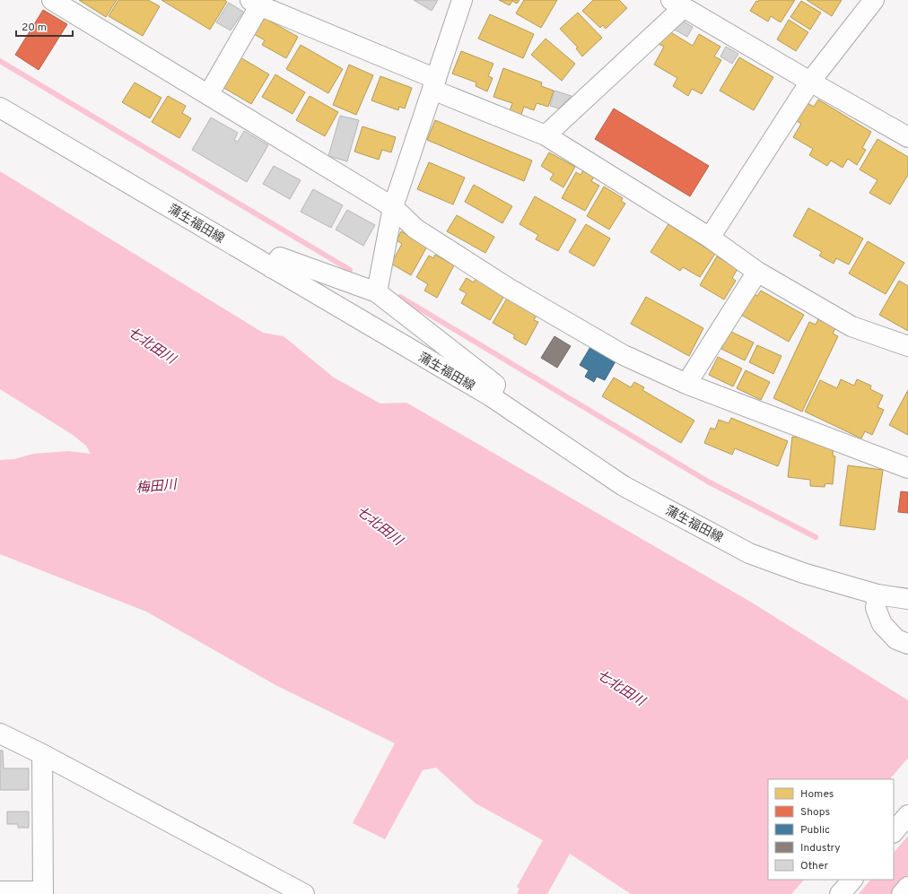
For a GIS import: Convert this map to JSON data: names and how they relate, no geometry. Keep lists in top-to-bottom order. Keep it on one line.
{"streets":{"main road":["蒲生福田線"]},"water":["七北田川","梅田川"],"legend":["Homes","Shops","Public","Industry","Other"],"scale_bar":"20 m"}
